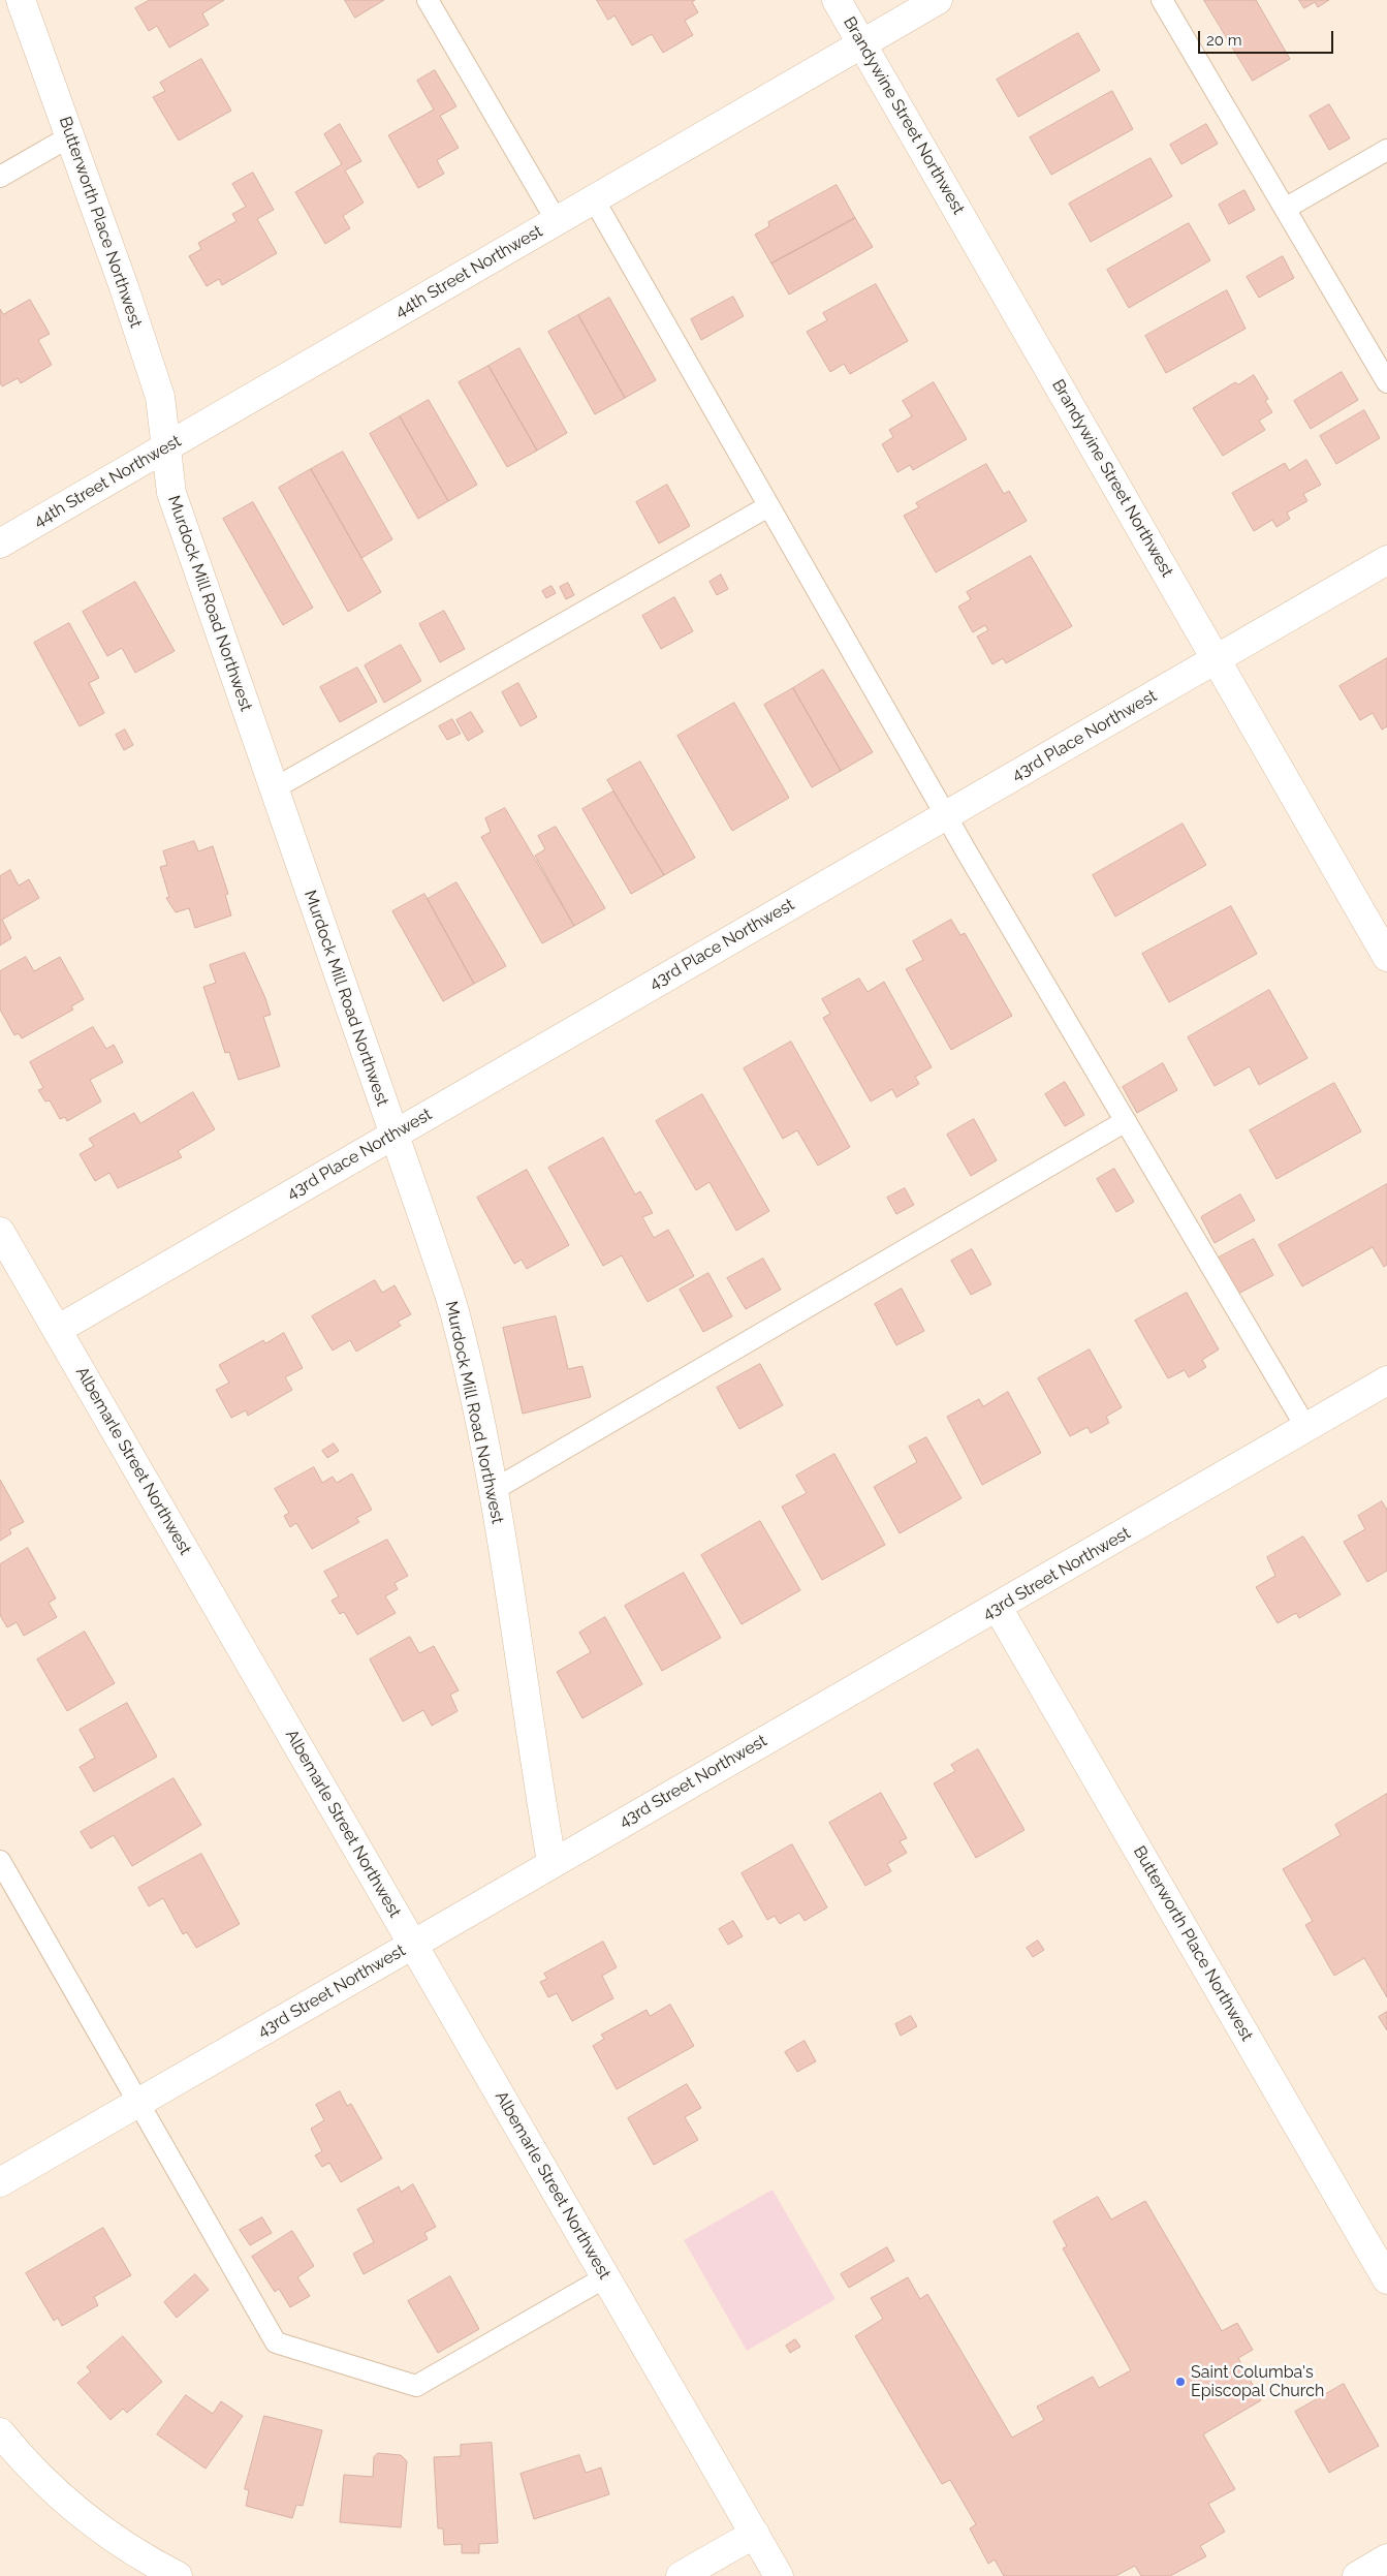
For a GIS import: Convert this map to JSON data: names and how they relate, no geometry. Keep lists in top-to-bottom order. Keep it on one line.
{"streets":{"street":["Brandywine Street Northwest","Butterworth Place Northwest","44th Street Northwest","Murdock Mill Road Northwest","43rd Place Northwest","Albemarle Street Northwest","43rd Street Northwest"]},"crossings":[["Brandywine Street Northwest","44th Street Northwest"],["Brandywine Street Northwest","43rd Place Northwest"],["Butterworth Place Northwest","44th Street Northwest"],["Butterworth Place Northwest","Murdock Mill Road Northwest"],["Butterworth Place Northwest","43rd Street Northwest"],["44th Street Northwest","Murdock Mill Road Northwest"],["Murdock Mill Road Northwest","43rd Place Northwest"],["Murdock Mill Road Northwest","43rd Street Northwest"],["43rd Place Northwest","Albemarle Street Northwest"],["Albemarle Street Northwest","43rd Street Northwest"]],"places":["Saint Columba's Episcopal Church"],"scale_bar":"20 m"}
